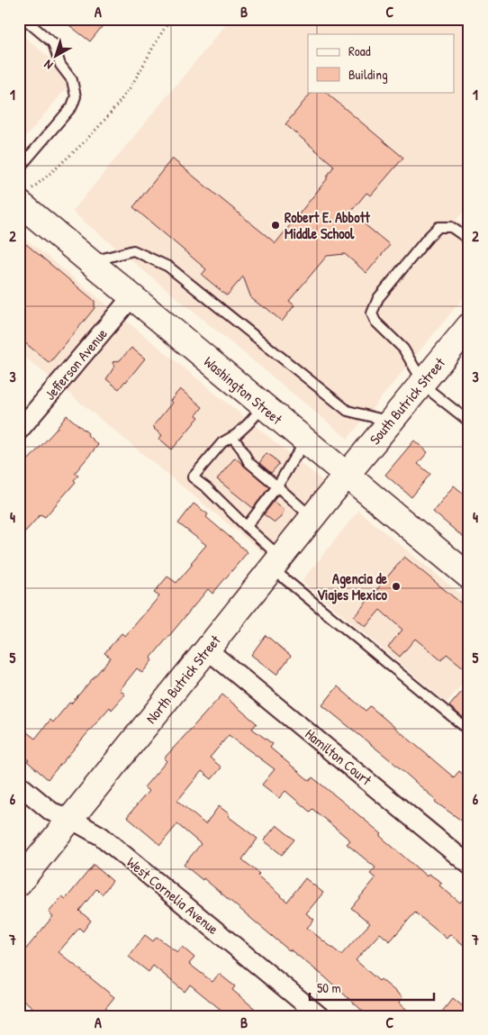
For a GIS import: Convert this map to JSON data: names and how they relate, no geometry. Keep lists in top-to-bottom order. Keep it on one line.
{"streets":{"street":["Jefferson Avenue","Washington Street","South Butrick Street","North Butrick Street","Hamilton Court","West Cornelia Avenue"]},"crossings":[["Jefferson Avenue","Washington Street"],["Washington Street","South Butrick Street"],["Washington Street","North Butrick Street"],["South Butrick Street","North Butrick Street"],["North Butrick Street","Hamilton Court"],["North Butrick Street","West Cornelia Avenue"]],"places":["Robert E. Abbott Middle School","Agencia de Viajes Mexico"],"legend":["Road","Building"],"scale_bar":"50 m","north":"bottom left","grid":{"columns":["A","B","C"],"rows":["1","2","3","4","5","6","7"]}}
